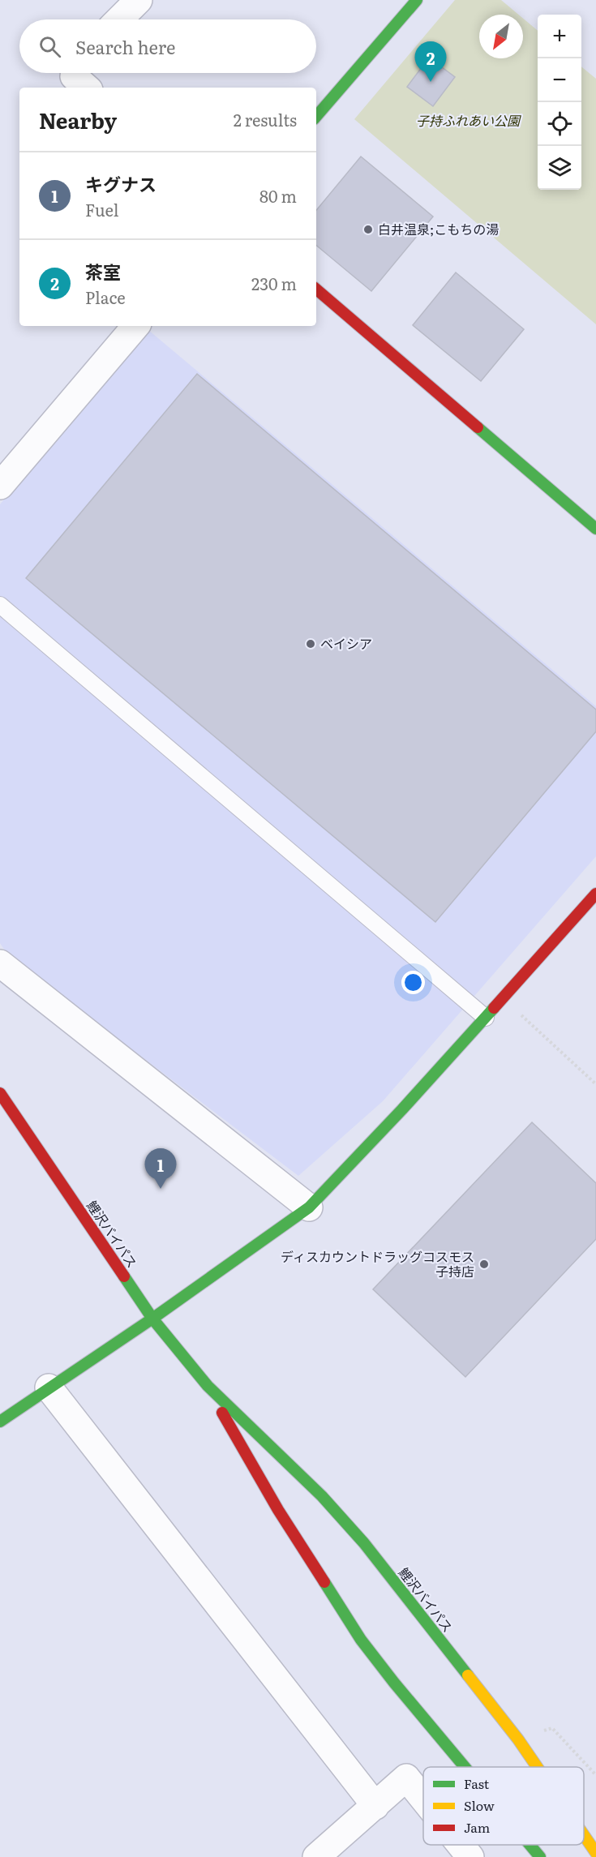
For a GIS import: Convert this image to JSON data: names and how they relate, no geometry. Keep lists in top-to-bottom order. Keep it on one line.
{"streets":{"main road":["鯉沢バイパス"]},"parks":["子持ふれあい公園"],"places":["白井温泉;こもちの湯","ベイシア","ディスカウントドラッグコスモス 子持店"],"legend":["Fast","Slow","Jam"],"north":"bottom left","page":{"map_buttons":["+","−"],"search":"Search here","pins":["2","1"],"heading":["Nearby","2 results"],"list":[{"mark":"1","name":"キグナス","note":"Fuel","value":"80 m"},{"mark":"2","name":"茶室","note":"Place","value":"230 m"}]}}
